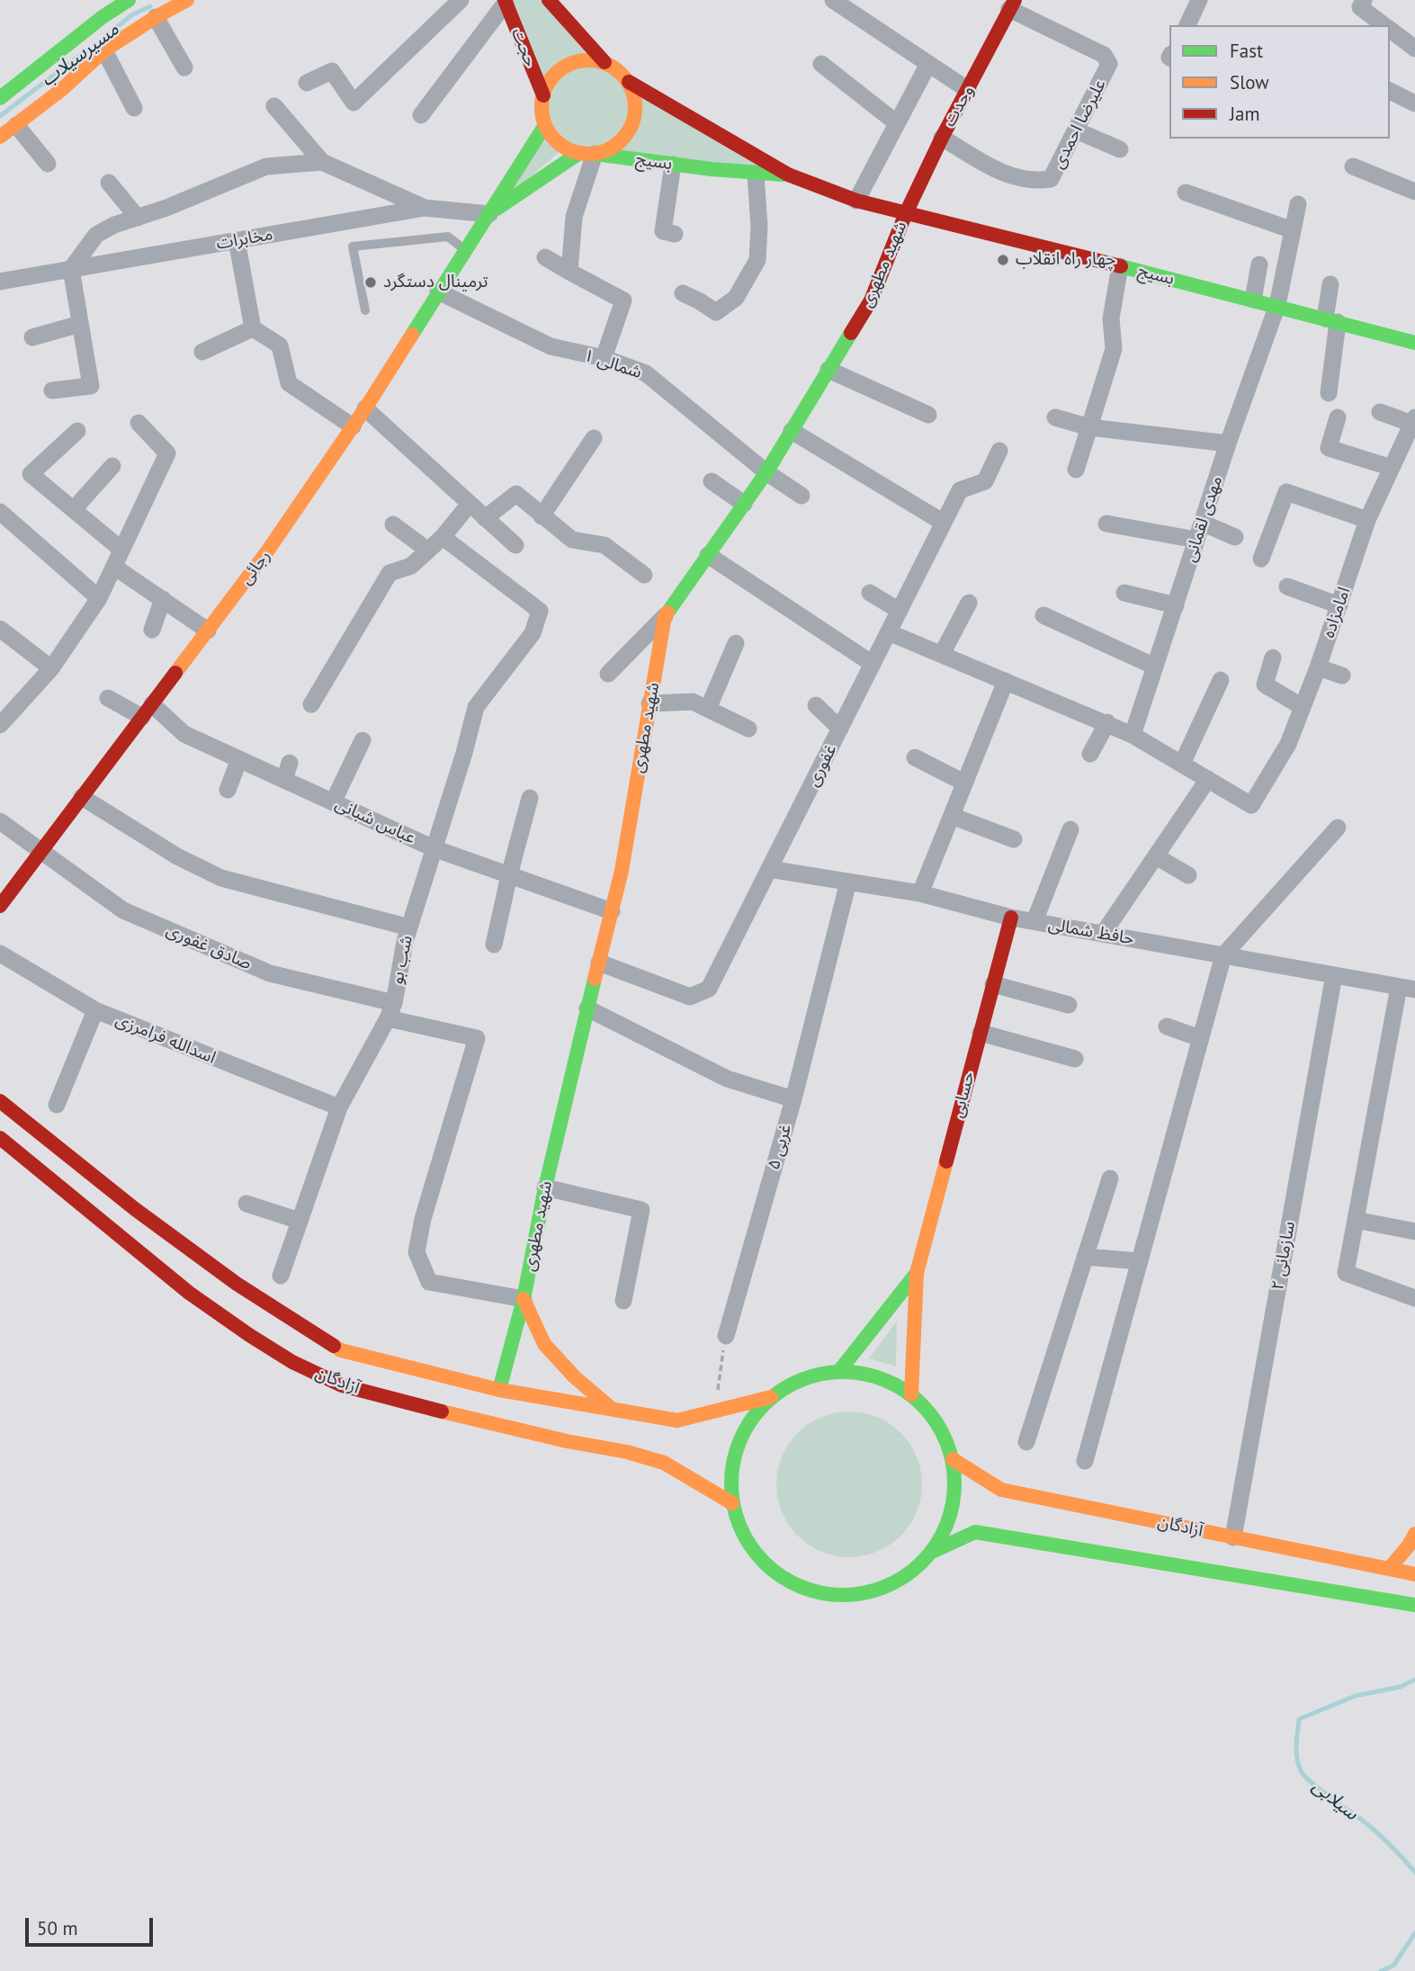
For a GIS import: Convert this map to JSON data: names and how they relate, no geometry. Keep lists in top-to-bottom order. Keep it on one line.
{"streets":{"street":["حجت","وحدت","علیرضا احمدی","بسیج","مخابرات","شهید مطهری","۱ شمالی","مهدی لقمانی","رجائی","امامزاده","غفوری","عباس شبانی","حافظ شمالی","صادق غفوری","شب بو","اسدالله فرامرزی","حسابی","۵ غربی","سازمانی ۲","آزادگان"]},"crossings":[["حجت","بسیج"],["حجت","رجائی"],["وحدت","علیرضا احمدی"],["وحدت","بسیج"],["وحدت","شهید مطهری"],["بسیج","شهید مطهری"],["بسیج","مهدی لقمانی"],["بسیج","رجائی"],["مخابرات","رجائی"],["شهید مطهری","۱ شمالی"],["شهید مطهری","غفوری"],["شهید مطهری","عباس شبانی"],["۱ شمالی","رجائی"],["رجائی","عباس شبانی"],["رجائی","صادق غفوری"],["غفوری","حافظ شمالی"],["عباس شبانی","شب بو"],["حافظ شمالی","حسابی"],["حافظ شمالی","۵ غربی"],["حافظ شمالی","سازمانی ۲"],["صادق غفوری","شب بو"],["شب بو","اسدالله فرامرزی"],["حسابی","آزادگان"],["سازمانی ۲","آزادگان"]],"water":["مسیرسیلاب","سیلابی"],"places":["چهار راه انقلاب","ترمینال دستگرد"],"legend":["Fast","Slow","Jam"],"scale_bar":"50 m"}
